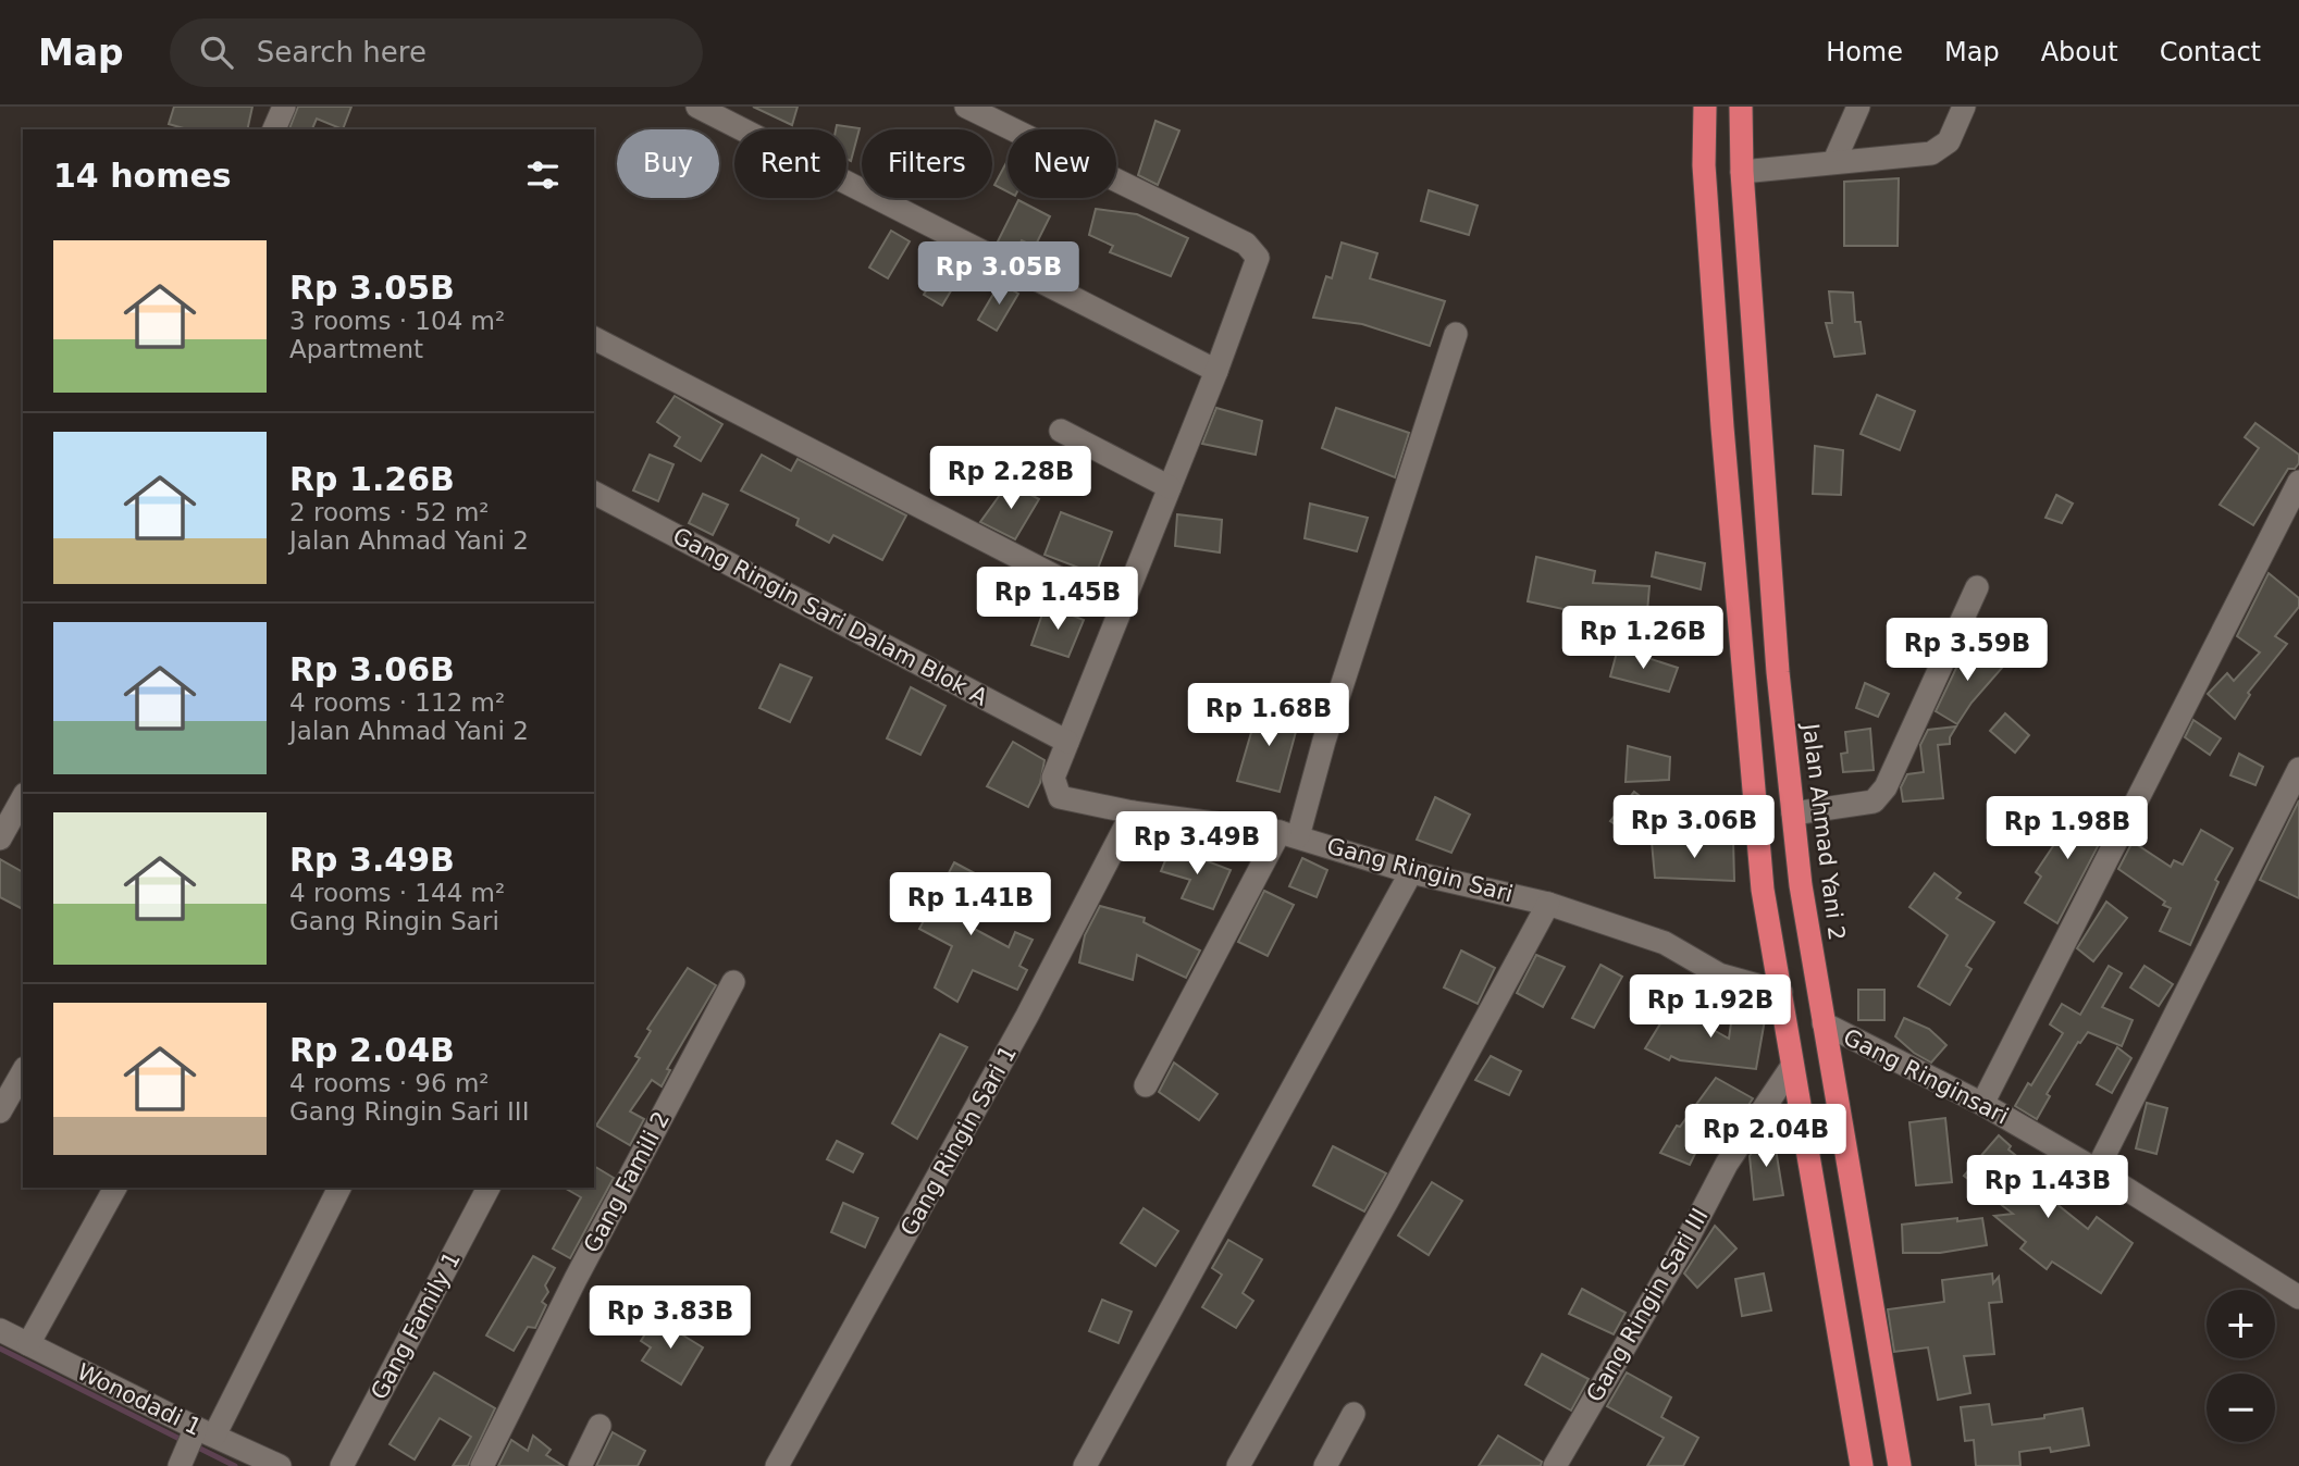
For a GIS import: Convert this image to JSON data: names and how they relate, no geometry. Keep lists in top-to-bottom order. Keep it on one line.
{"streets":{"highway":["Jalan Ahmad Yani 2"],"street":["Gang Ringin Sari Dalam Blok A","Gang Ringin Sari","Gang Ringinsari","Gang Ringin Sari 1","Gang Famili 2","Gang Ringin Sari III","Gang Family 1","Wonodadi 1"]},"crossings":[["Gang Ringin Sari Dalam Blok A","Gang Ringin Sari"],["Jalan Ahmad Yani 2","Gang Ringinsari"],["Gang Ringin Sari","Gang Ringin Sari 1"]],"page":{"header":"Map","search":"Search here","nav":["Home","Map","About","Contact"],"chip":["Buy","Rent","Filters","New"],"heading":"14 homes","list":[{"name":"Rp 3.05B","note":"3 rooms · 104 m² · Apartment"},{"name":"Rp 1.26B","note":"2 rooms · 52 m² · Jalan Ahmad Yani 2"},{"name":"Rp 3.06B","note":"4 rooms · 112 m² · Jalan Ahmad Yani 2"},{"name":"Rp 3.49B","note":"4 rooms · 144 m² · Gang Ringin Sari"},{"name":"Rp 2.04B","note":"4 rooms · 96 m² · Gang Ringin Sari III"}],"price":["Rp 3.05B","Rp 2.28B","Rp 1.45B","Rp 1.26B","Rp 3.59B","Rp 1.68B","Rp 3.06B","Rp 1.98B","Rp 3.49B","Rp 1.41B","Rp 1.92B","Rp 2.04B","Rp 1.43B","Rp 3.83B"],"map_buttons":["+","−"]}}
